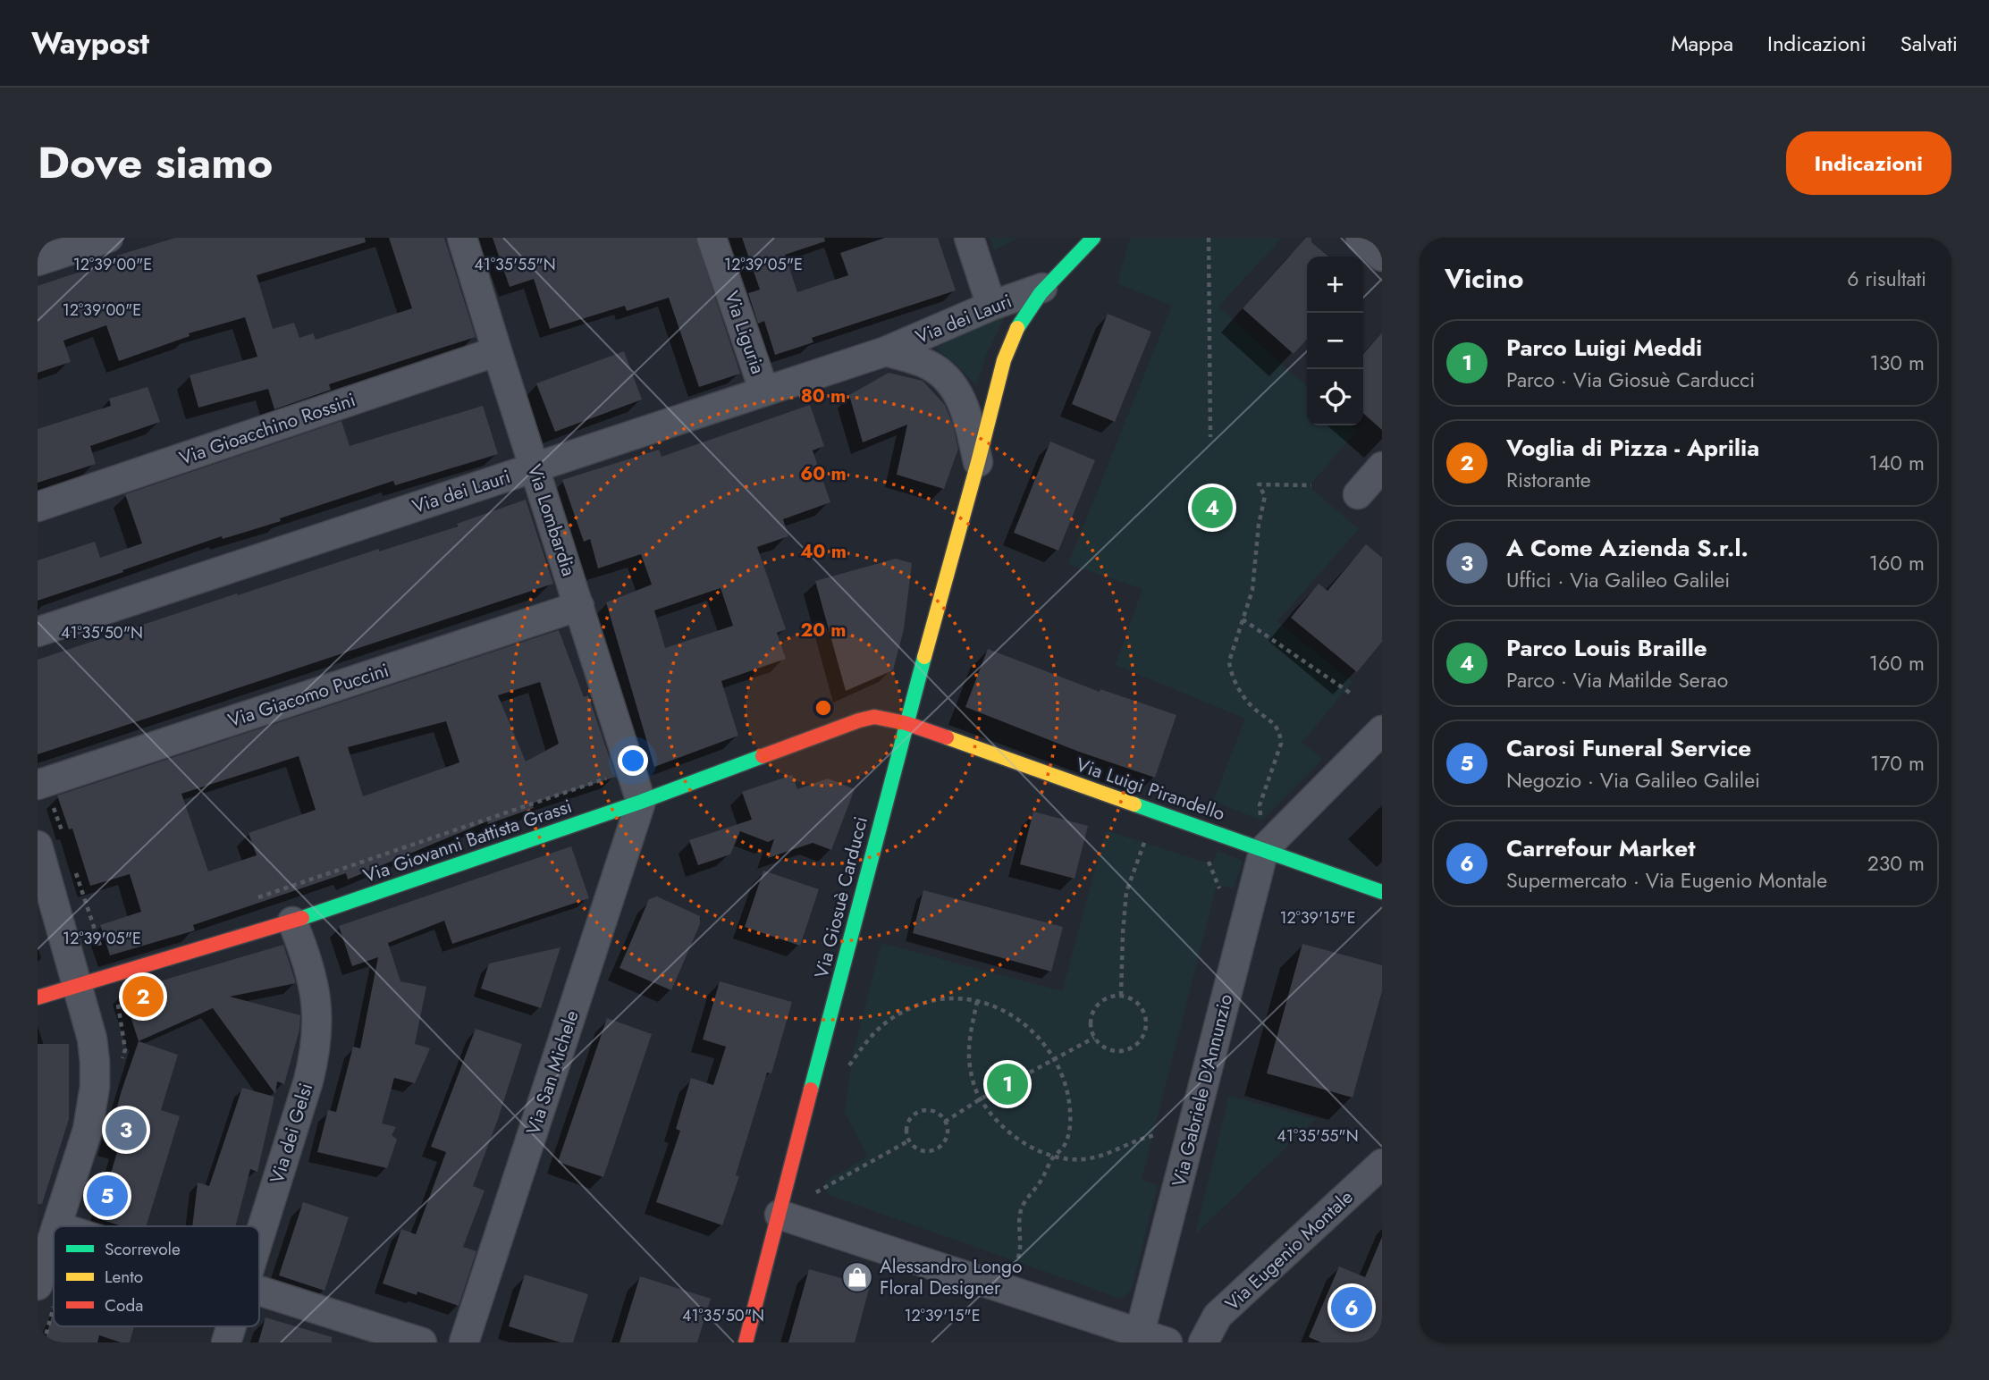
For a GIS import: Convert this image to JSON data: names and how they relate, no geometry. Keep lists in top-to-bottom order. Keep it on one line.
{"streets":{"street":["Via dei Lauri","Via Liguria","Via Gioacchino Rossini","Via Lombardia","Via Giacomo Puccini","Via Luigi Pirandello","Via Giovanni Battista Grassi","Via Giosuè Carducci","Via San Michele","Via Gabriele D'Annunzio","Via dei Gelsi","Via Eugenio Montale"]},"crossings":[["Via dei Lauri","Via Liguria"],["Via dei Lauri","Via Lombardia"],["Via dei Lauri","Via Giosuè Carducci"],["Via Gioacchino Rossini","Via Lombardia"],["Via Lombardia","Via Giacomo Puccini"],["Via Lombardia","Via Giovanni Battista Grassi"],["Via Lombardia","Via San Michele"],["Via Luigi Pirandello","Via Giovanni Battista Grassi"],["Via Luigi Pirandello","Via Giosuè Carducci"],["Via Luigi Pirandello","Via Gabriele D'Annunzio"],["Via Giovanni Battista Grassi","Via Giosuè Carducci"],["Via Giovanni Battista Grassi","Via San Michele"],["Via Giovanni Battista Grassi","Via dei Gelsi"]],"places":{"shop":["Alessandro Longo Floral Designer"]},"legend":["Scorrevole","Lento","Coda"],"page":{"header":"Waypost","nav":["Mappa","Indicazioni","Salvati"],"title":"Dove siamo","buttons":"Indicazioni","heading":["Vicino","6 risultati"],"map_buttons":["+","−"],"list":[{"mark":"1","name":"Parco Luigi Meddi","note":"Parco · Via Giosuè Carducci","value":"130 m"},{"mark":"2","name":"Voglia di Pizza - Aprilia","note":"Ristorante","value":"140 m"},{"mark":"3","name":"A Come Azienda S.r.l.","note":"Uffici · Via Galileo Galilei","value":"160 m"},{"mark":"4","name":"Parco Louis Braille","note":"Parco · Via Matilde Serao","value":"160 m"},{"mark":"5","name":"Carosi Funeral Service","note":"Negozio · Via Galileo Galilei","value":"170 m"},{"mark":"6","name":"Carrefour Market","note":"Supermercato · Via Eugenio Montale","value":"230 m"}],"pins":["4","2","1","3","5","6"]},"coordinates":["12°39'00\"E","12°39'05\"E","41°35'55\"N","41°35'50\"N","12°39'15\"E"],"rings":["80 m","60 m","40 m","20 m"]}
